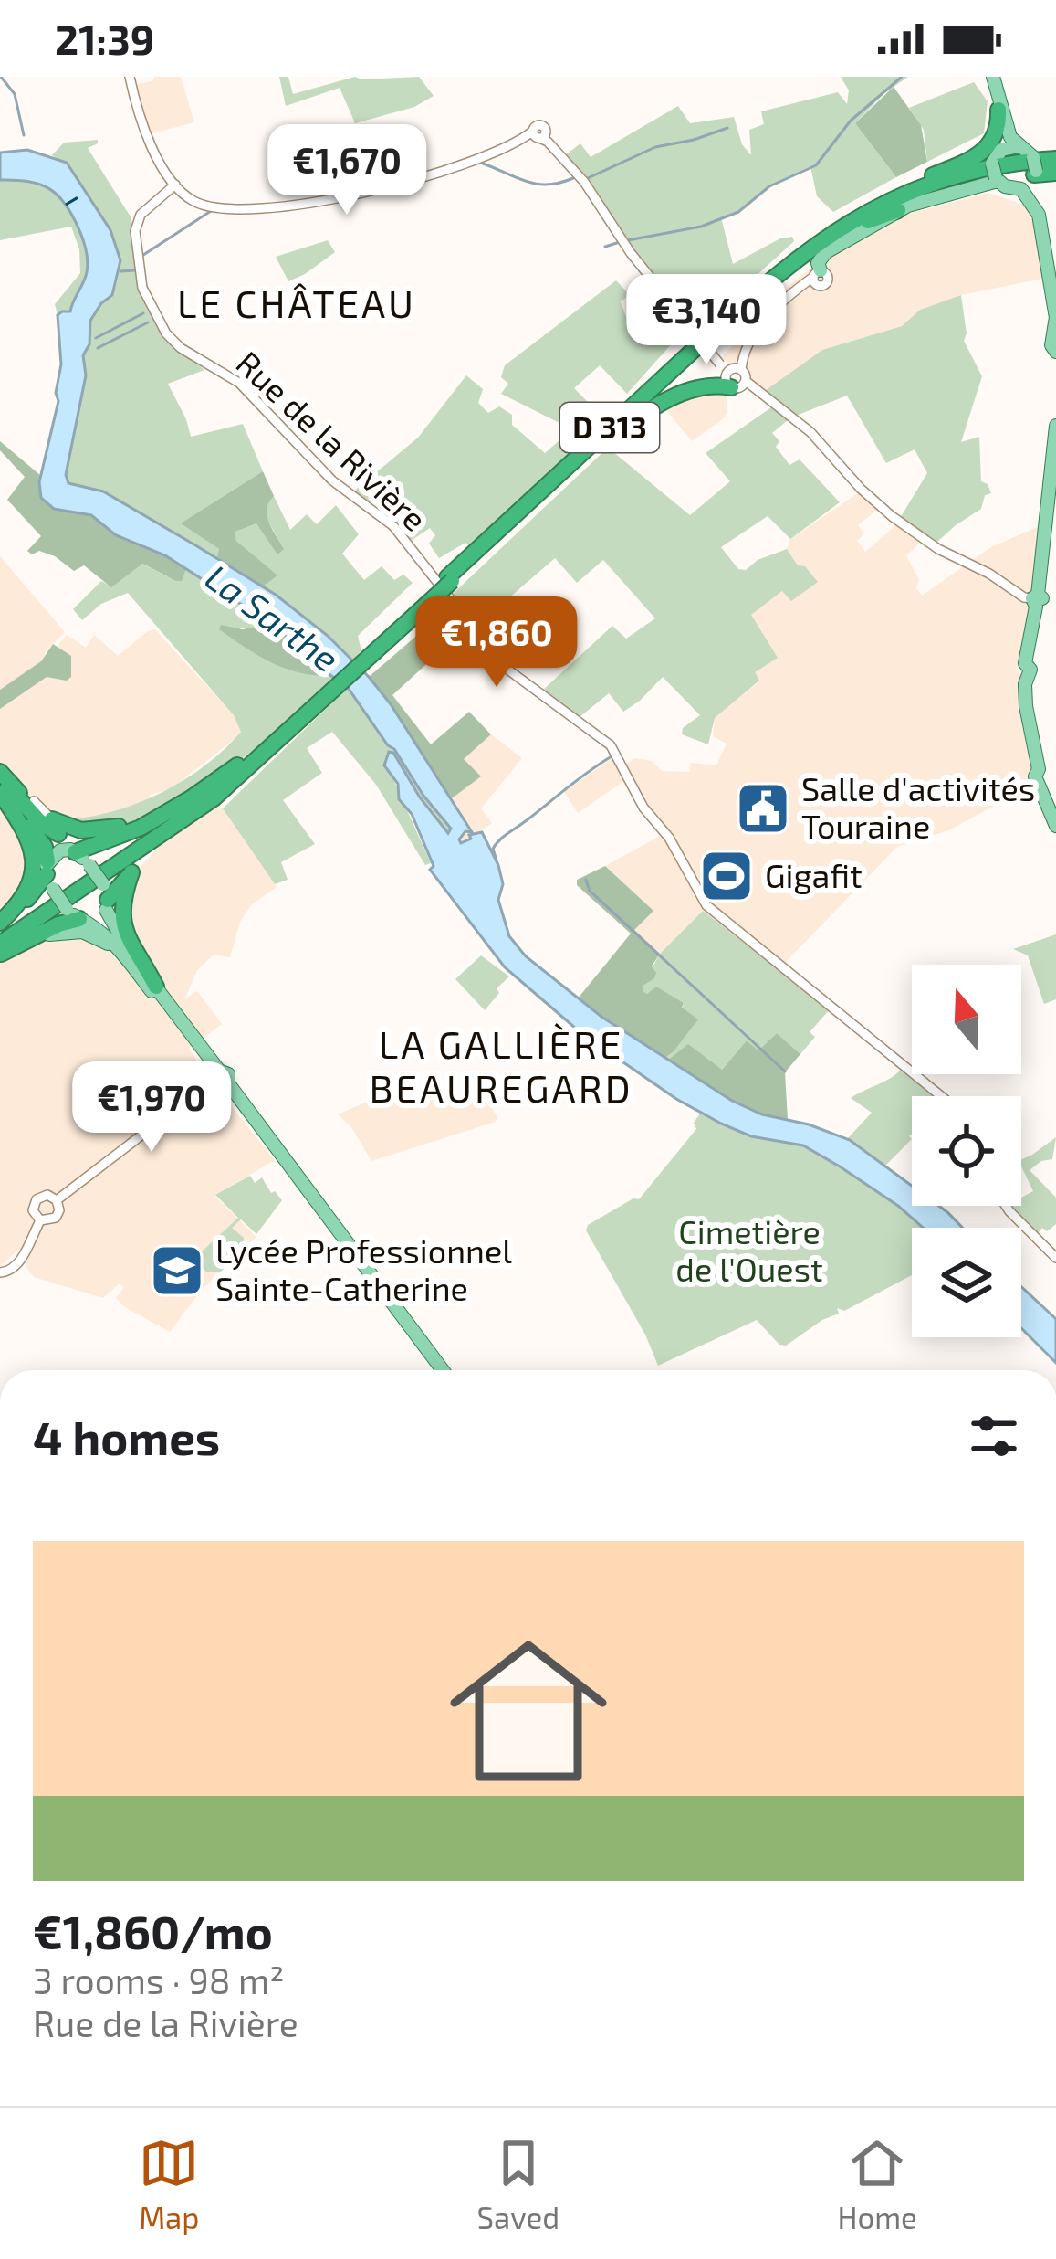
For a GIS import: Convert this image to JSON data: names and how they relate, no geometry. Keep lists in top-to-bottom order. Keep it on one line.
{"streets":{"highway":["D 313"],"street":["Rue de la Rivière"]},"districts":["LE CHÂTEAU","LA GALLIÈRE BEAUREGARD"],"water":["La Sarthe"],"parks":["Cimetière de l'Ouest"],"places":{"public building":["Salle d'activités Touraine"],"sports":["Gigafit"],"school or university":["Lycée Professionnel Sainte-Catherine"]},"north":"top","page":{"status":"21:39","price":["€1,670","€3,140","€1,860","€1,970"],"heading":"4 homes","list":[{"name":"€1,860/mo","note":"3 rooms · 98 m² · Rue de la Rivière"}],"tabs":["Map","Saved","Home"]}}
